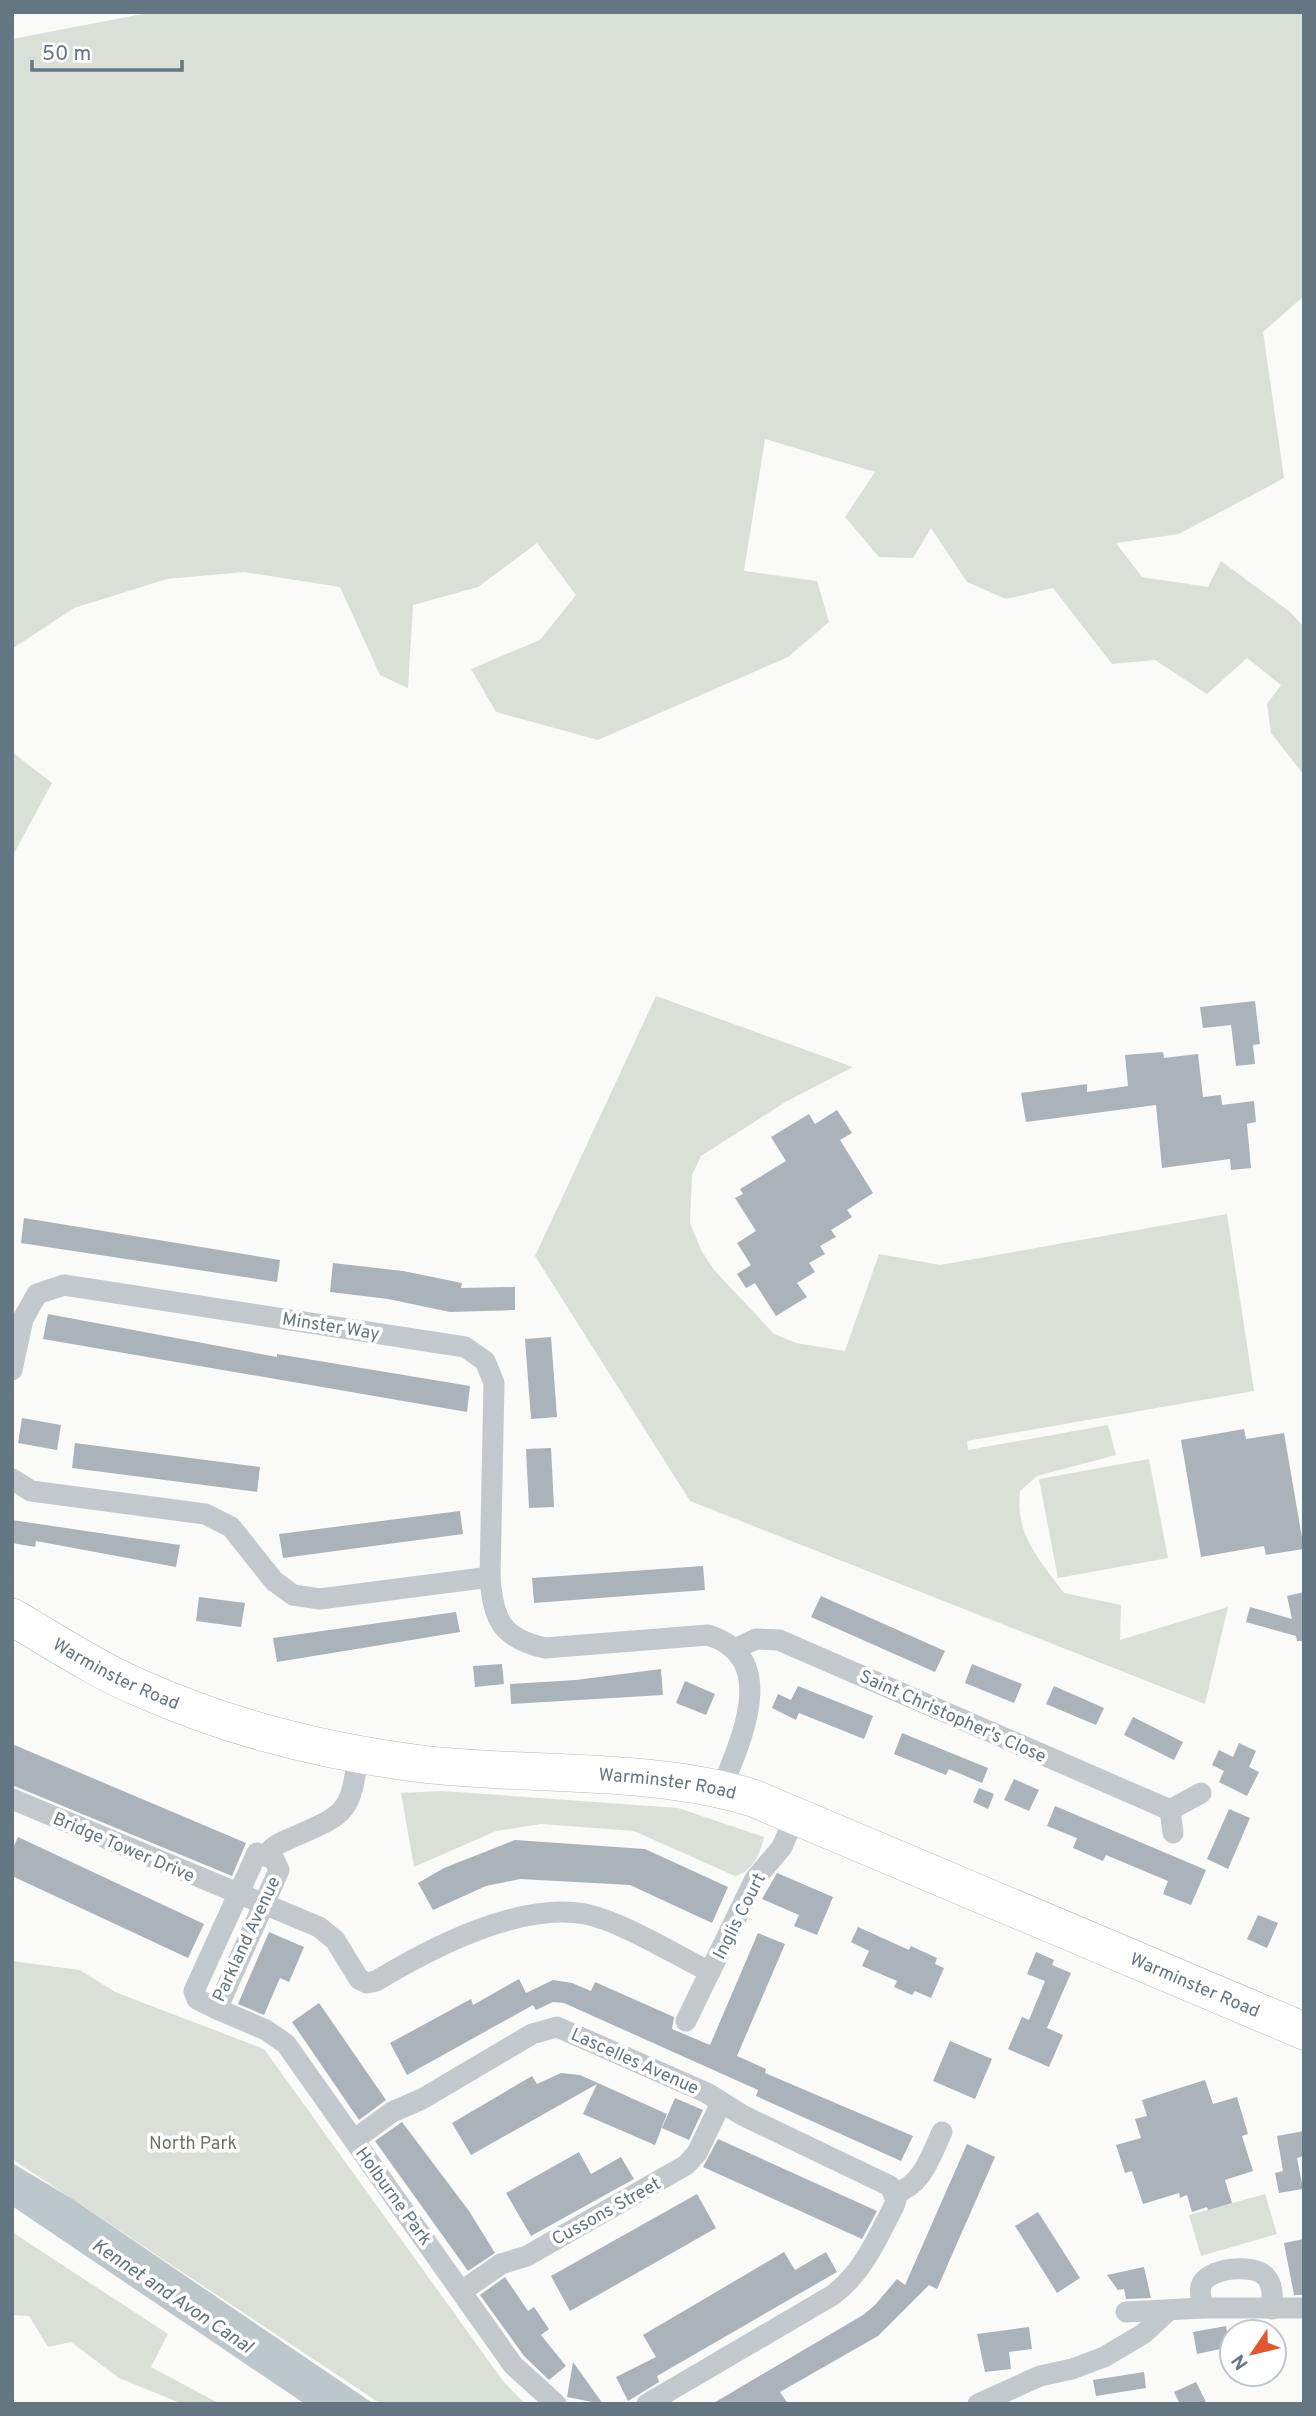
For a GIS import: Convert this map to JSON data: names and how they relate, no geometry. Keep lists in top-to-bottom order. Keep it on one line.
{"streets":{"highway":["Warminster Road"],"street":["Minster Way","Saint Christopher's Close","Bridge Tower Drive","Inglis Court","Parkland Avenue","Lascelles Avenue","Holburne Park","Cussons Street"]},"crossings":[["Minster Way","Saint Christopher's Close"],["Warminster Road","Inglis Court"],["Warminster Road","Parkland Avenue"],["Bridge Tower Drive","Inglis Court"],["Bridge Tower Drive","Parkland Avenue"],["Parkland Avenue","Holburne Park"],["Lascelles Avenue","Holburne Park"],["Lascelles Avenue","Cussons Street"],["Holburne Park","Cussons Street"]],"water":["Kennet and Avon Canal"],"parks":["North Park"],"scale_bar":"50 m","north":"bottom left"}
